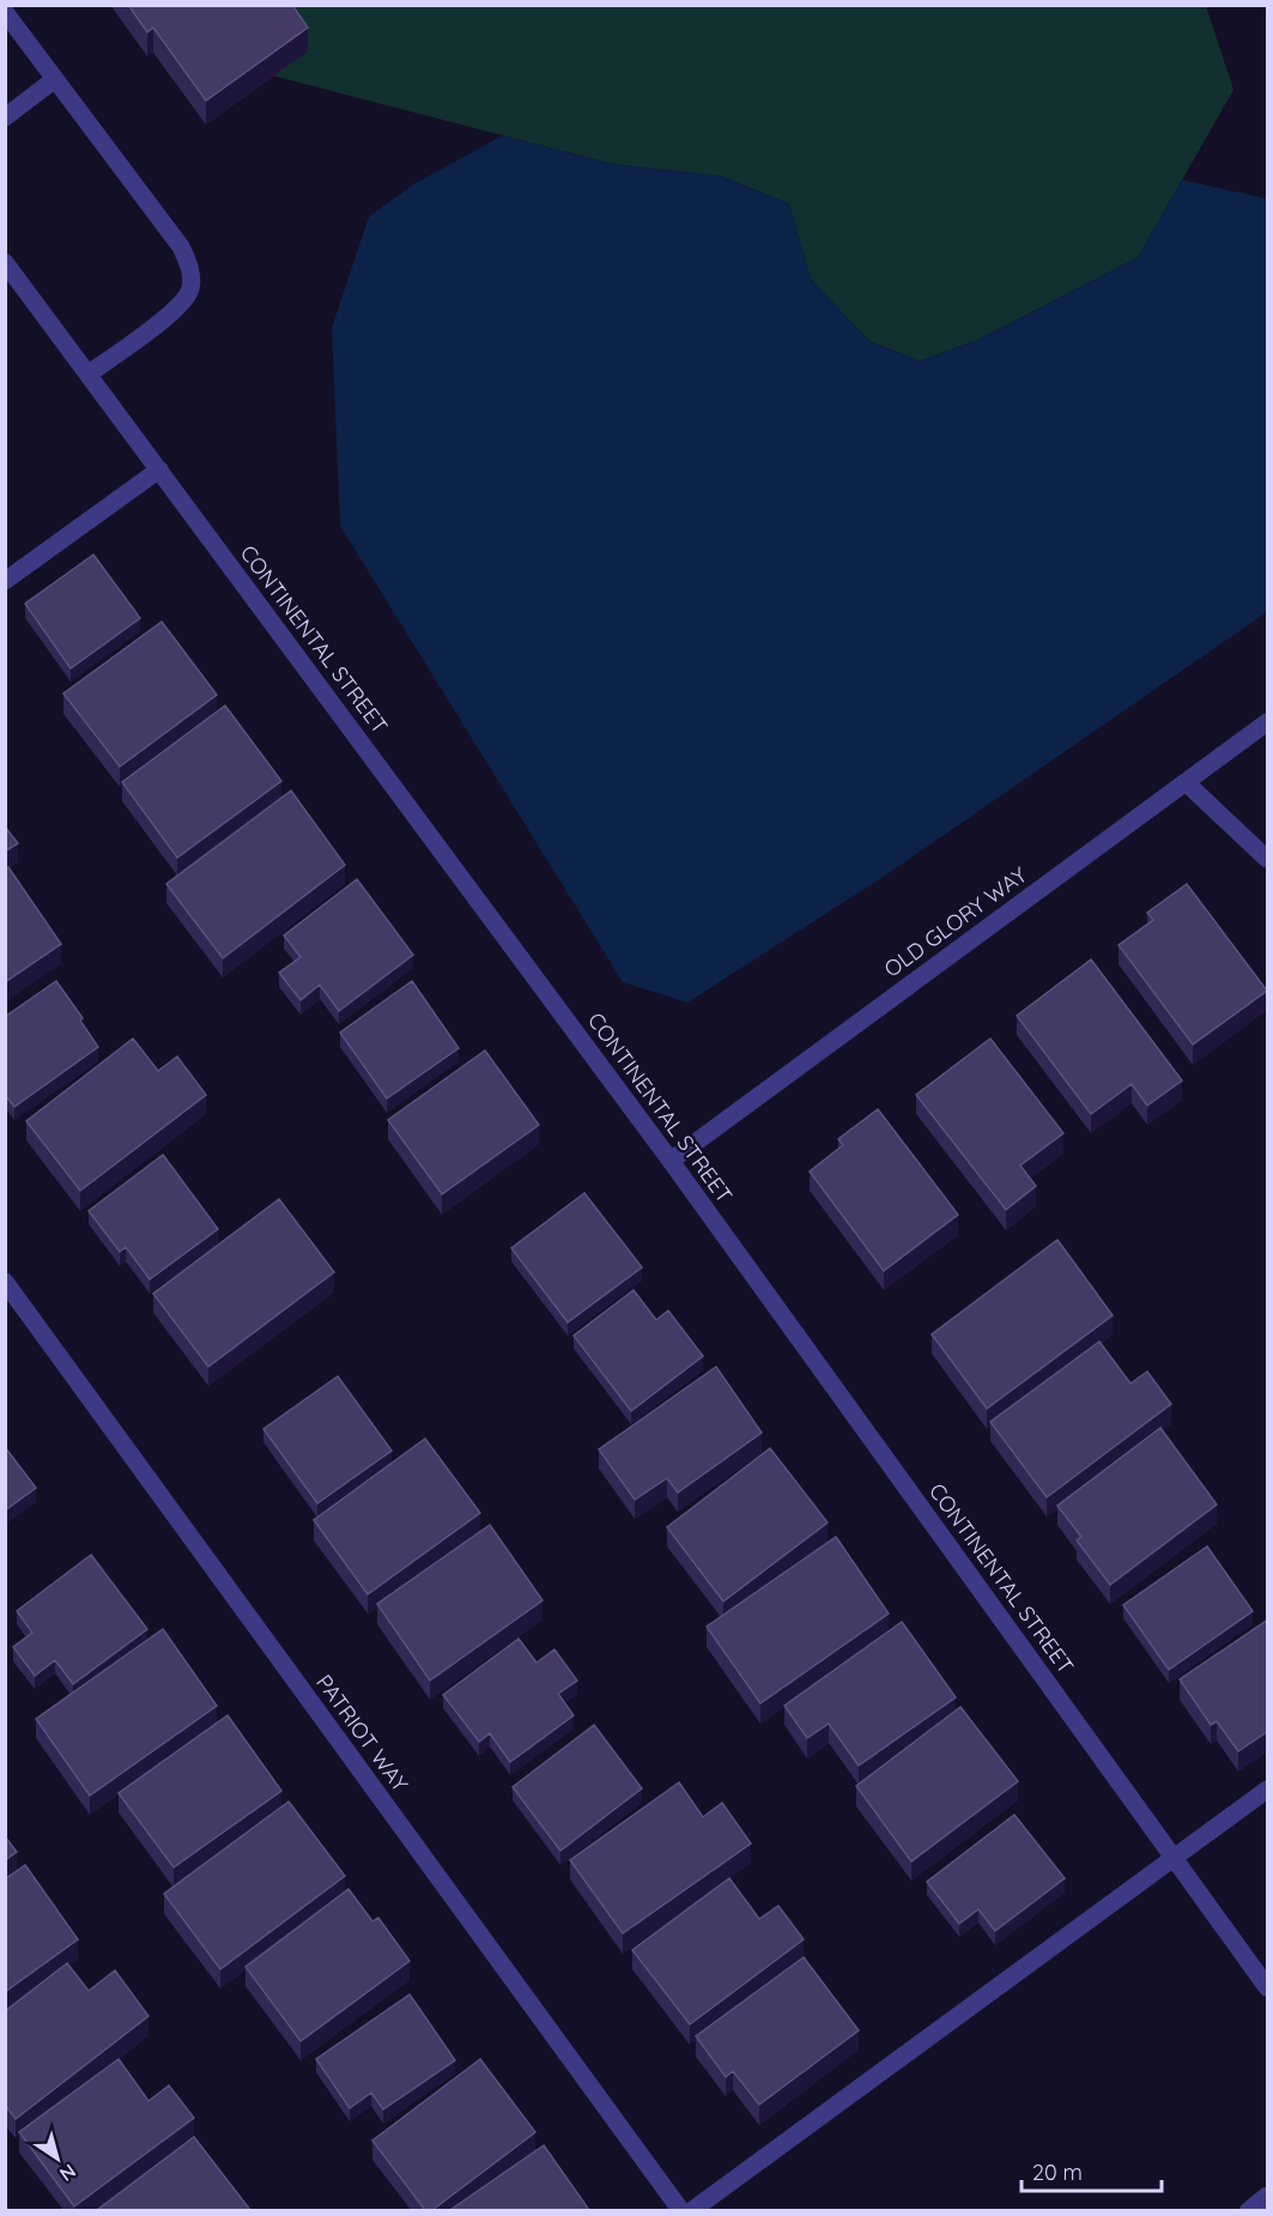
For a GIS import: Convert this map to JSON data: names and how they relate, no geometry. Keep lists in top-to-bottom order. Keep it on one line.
{"streets":{"street":["CONTINENTAL STREET","OLD GLORY WAY","PATRIOT WAY"]},"crossings":[["CONTINENTAL STREET","OLD GLORY WAY"]],"scale_bar":"20 m","north":"bottom right"}
